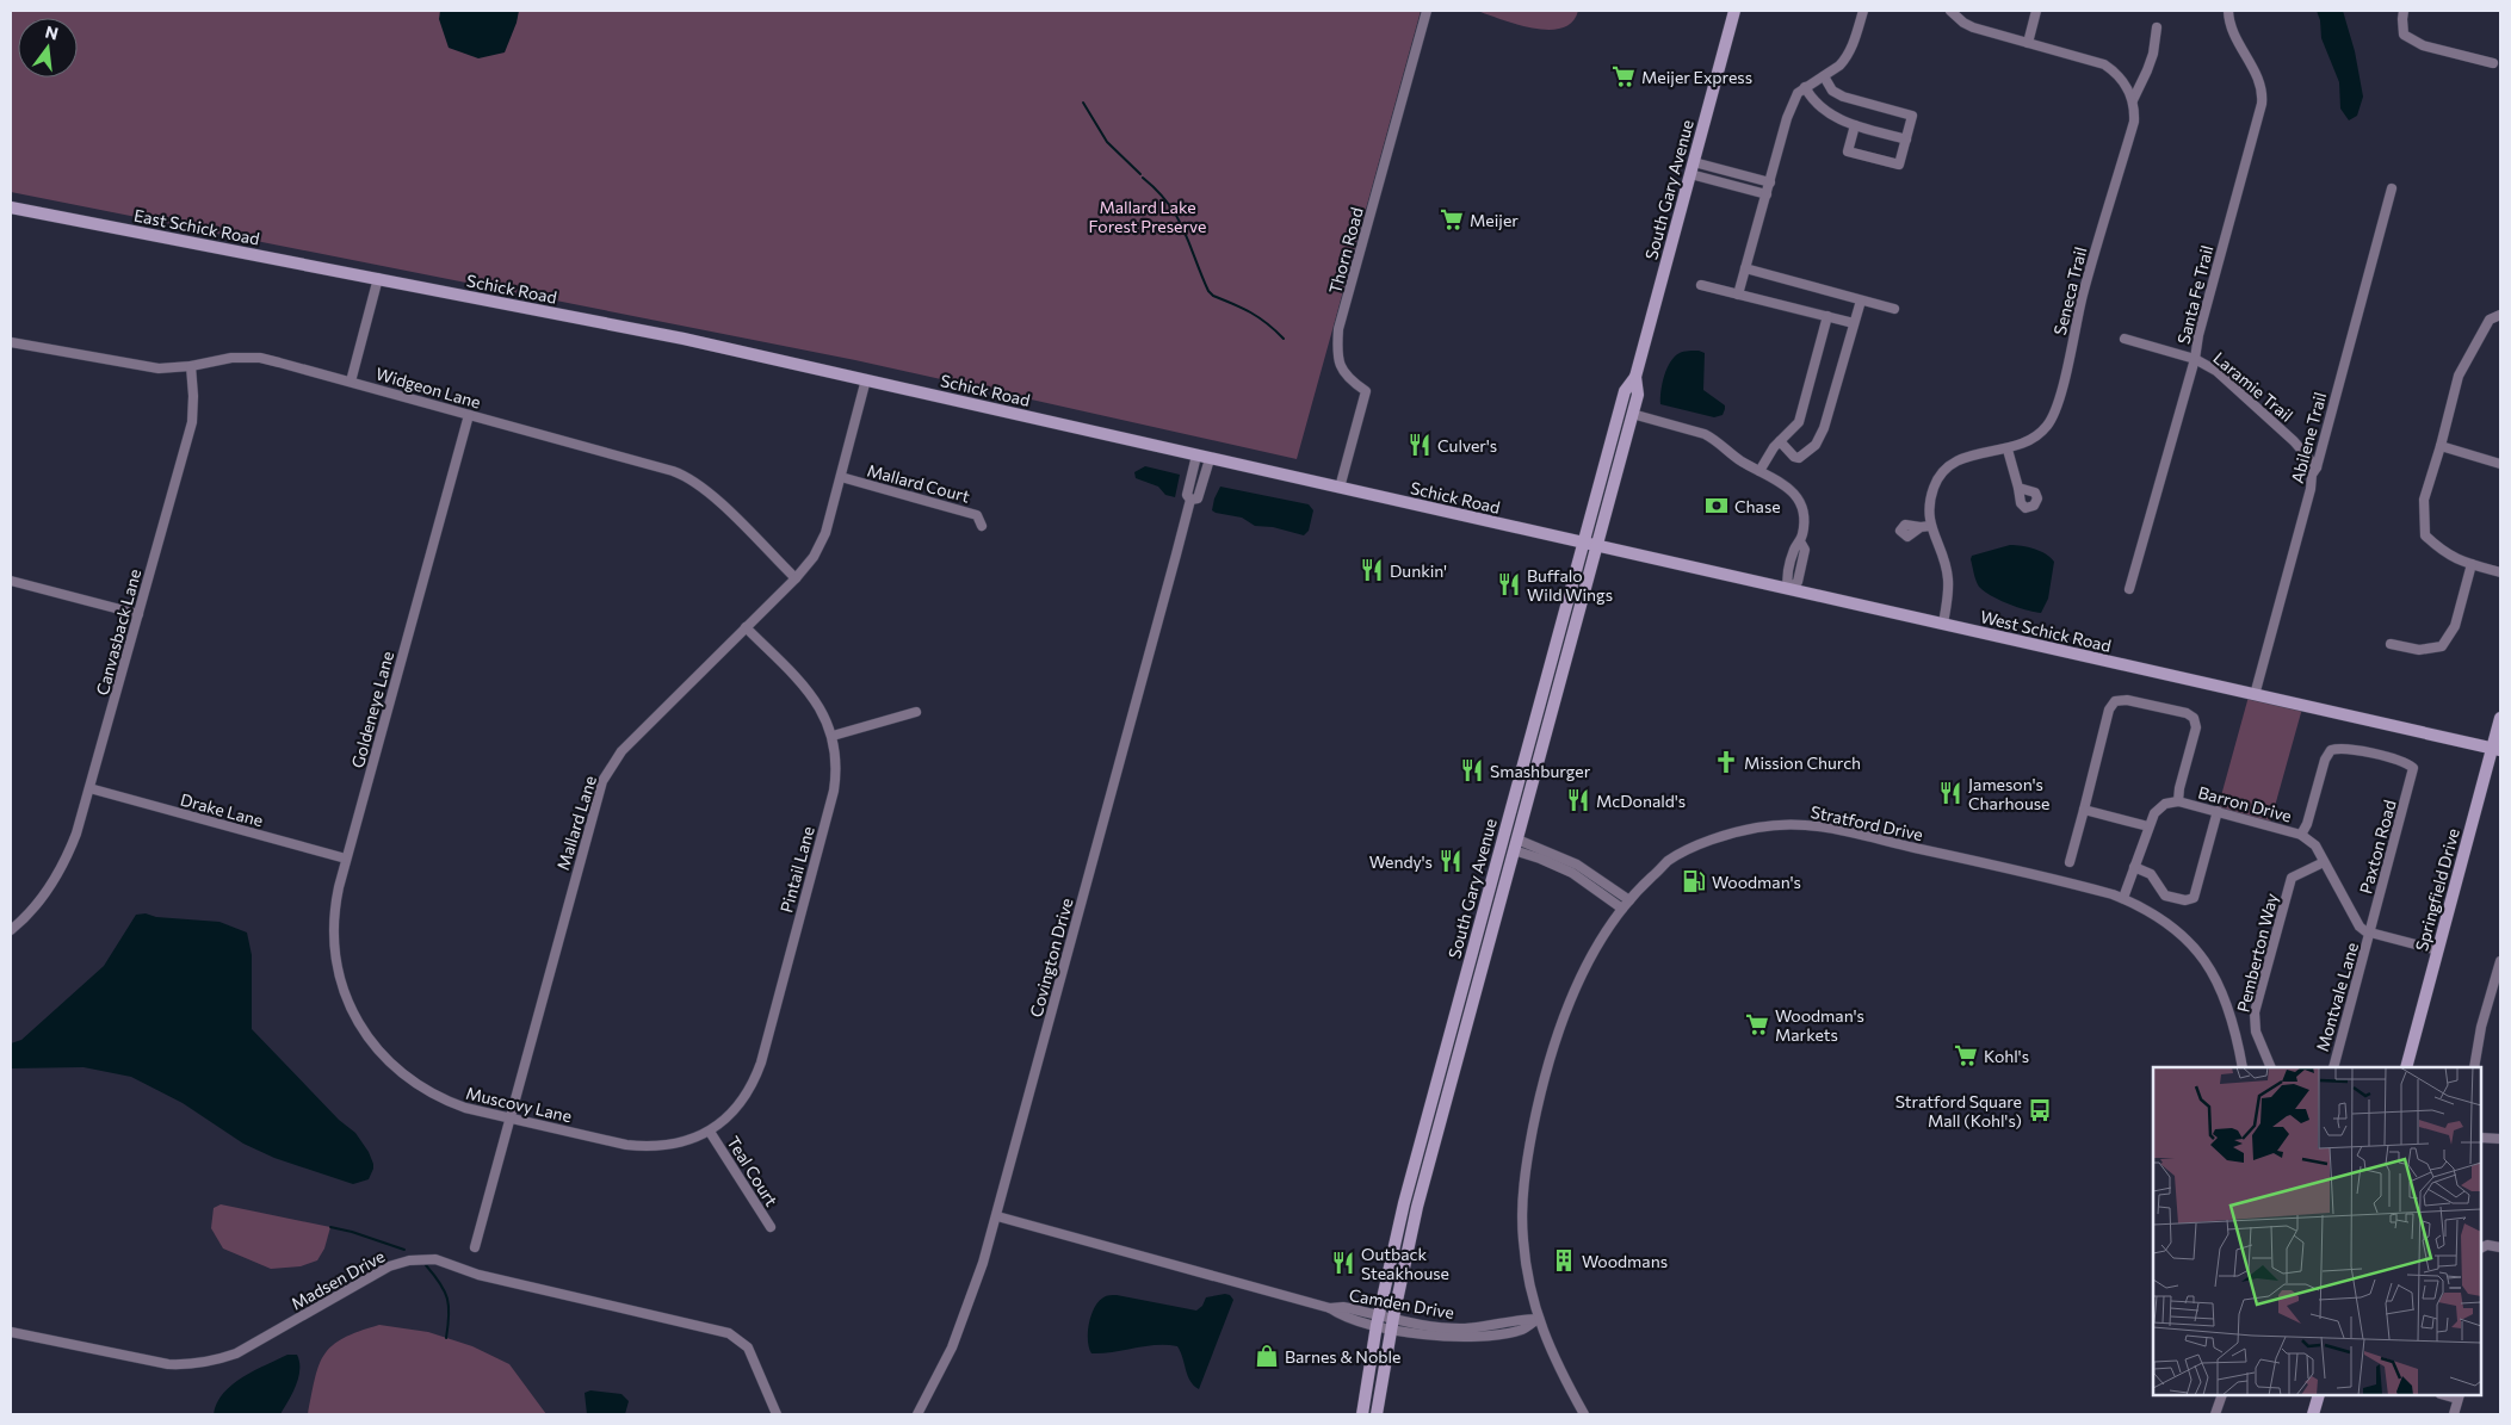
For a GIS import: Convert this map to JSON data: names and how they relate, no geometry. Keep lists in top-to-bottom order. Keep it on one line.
{"streets":{"street":["South Gary Avenue","East Schick Road","Thorn Road","Schick Road","Seneca Trail","Santa Fe Trail","Laramie Trail","Widgeon Lane","Abilene Trail","Mallard Court","West Schick Road","Canvasback Lane","Goldeneye Lane","Barron Drive","Drake Lane","Mallard Lane","Stratford Drive","Paxton Road","Pintail Lane","Springfield Drive","Pemberton Way","Covington Drive","Montvale Lane","Muscovy Lane","Teal Court","Madsen Drive","Camden Drive"]},"crossings":[["South Gary Avenue","Schick Road"],["South Gary Avenue","West Schick Road"],["South Gary Avenue","Camden Drive"],["East Schick Road","Schick Road"],["Thorn Road","Schick Road"],["Schick Road","West Schick Road"],["Schick Road","Mallard Lane"],["Schick Road","Covington Drive"],["Seneca Trail","West Schick Road"],["Santa Fe Trail","Laramie Trail"],["Laramie Trail","Abilene Trail"],["Widgeon Lane","Canvasback Lane"],["Widgeon Lane","Goldeneye Lane"],["Widgeon Lane","Mallard Lane"],["Abilene Trail","West Schick Road"],["Mallard Court","Mallard Lane"],["West Schick Road","Springfield Drive"],["Canvasback Lane","Drake Lane"],["Goldeneye Lane","Drake Lane"],["Goldeneye Lane","Muscovy Lane"],["Barron Drive","Stratford Drive"],["Barron Drive","Paxton Road"],["Barron Drive","Pemberton Way"],["Barron Drive","Montvale Lane"],["Mallard Lane","Pintail Lane"],["Mallard Lane","Muscovy Lane"],["Stratford Drive","Camden Drive"],["Paxton Road","Montvale Lane"],["Pintail Lane","Muscovy Lane"],["Pintail Lane","Teal Court"],["Covington Drive","Camden Drive"],["Muscovy Lane","Teal Court"]],"parks":["Mallard Lake Forest Preserve"],"places":{"supermarket":["Meijer Express","Meijer","Woodman's Markets","Kohl's"],"restaurant":["Culver's","Dunkin'","Buffalo Wild Wings","Smashburger","Jameson's Charhouse","McDonald's","Wendy's","Outback Steakhouse"],"bank":["Chase"],"church":["Mission Church"],"fuel station":["Woodman's"],"bus stop":["Stratford Square Mall (Kohl's)"],"building":["Woodmans"],"shop":["Barnes & Noble"]},"north":"top"}
